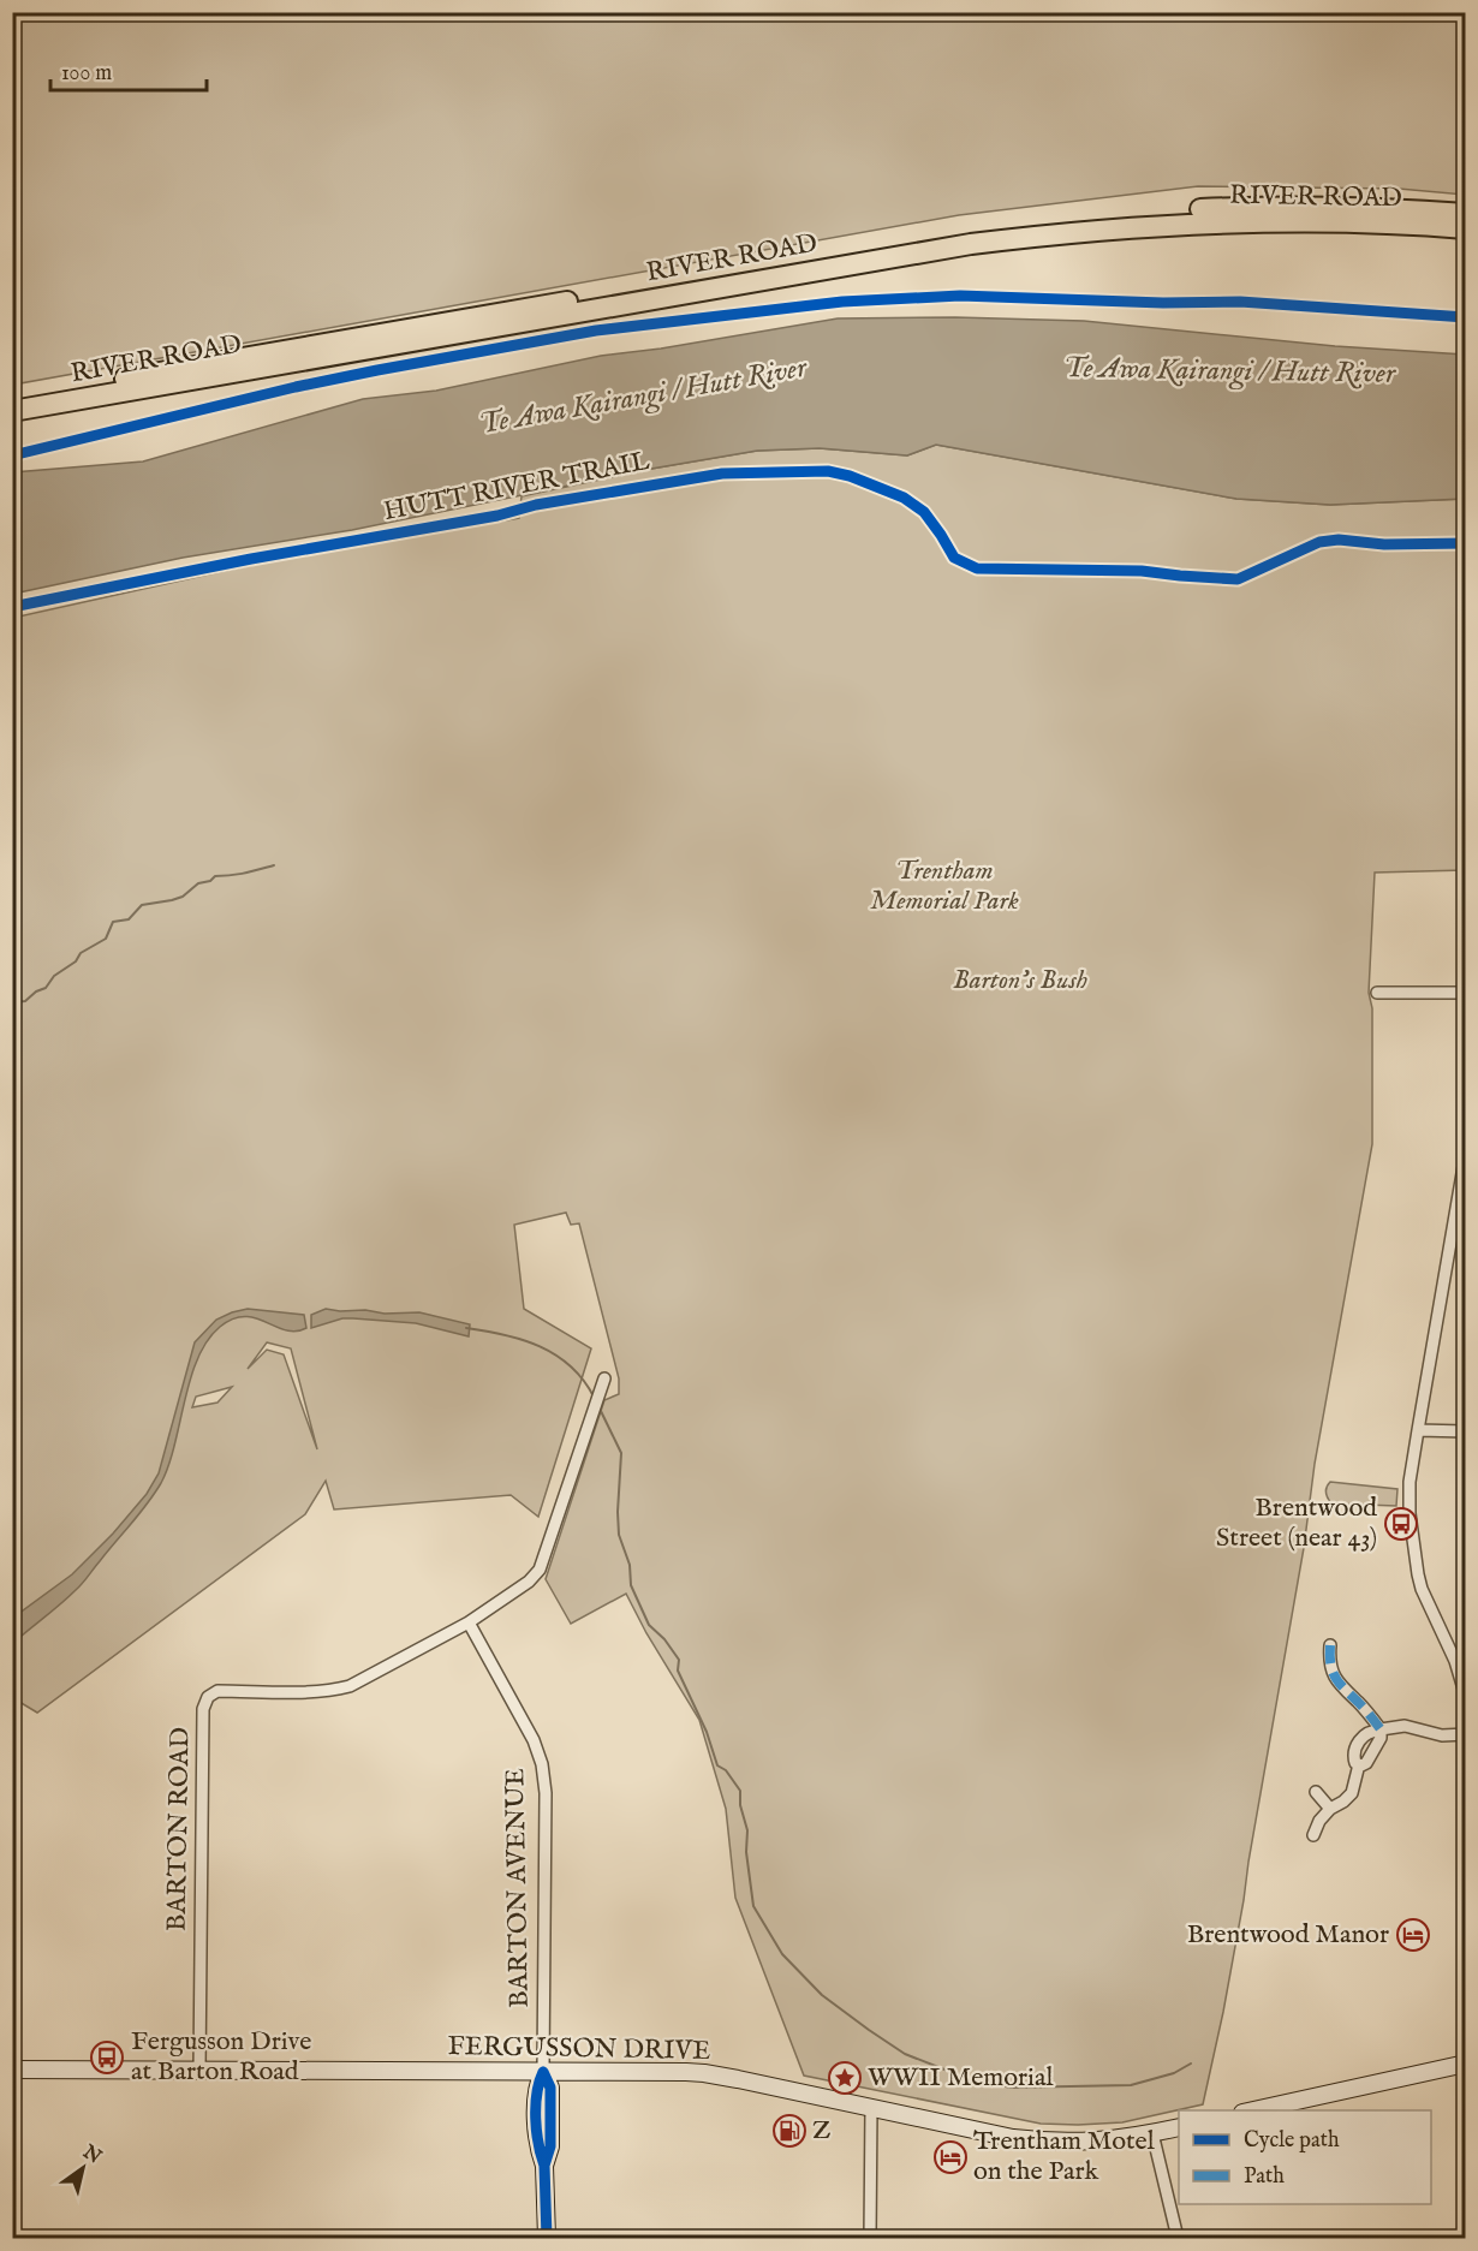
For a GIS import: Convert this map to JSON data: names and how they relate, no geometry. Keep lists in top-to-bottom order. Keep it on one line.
{"streets":{"highway":["RIVER ROAD"],"main road":["FERGUSSON DRIVE"],"street":["BARTON ROAD","BARTON AVENUE"],"cycle path":["HUTT RIVER TRAIL"]},"crossings":[["BARTON ROAD","BARTON AVENUE"],["BARTON ROAD","FERGUSSON DRIVE"],["BARTON AVENUE","FERGUSSON DRIVE"]],"water":["Te Awa Kairangi / Hutt River"],"parks":["Trentham Memorial Park","Barton's Bush"],"places":{"bus stop":["Brentwood Street (near 43)","Fergusson Drive at Barton Road"],"hotel":["Brentwood Manor","Trentham Motel on the Park"],"place":["WWII Memorial"],"fuel station":["Z"]},"legend":["Cycle path","Path"],"scale_bar":"100 m","north":"top right"}
